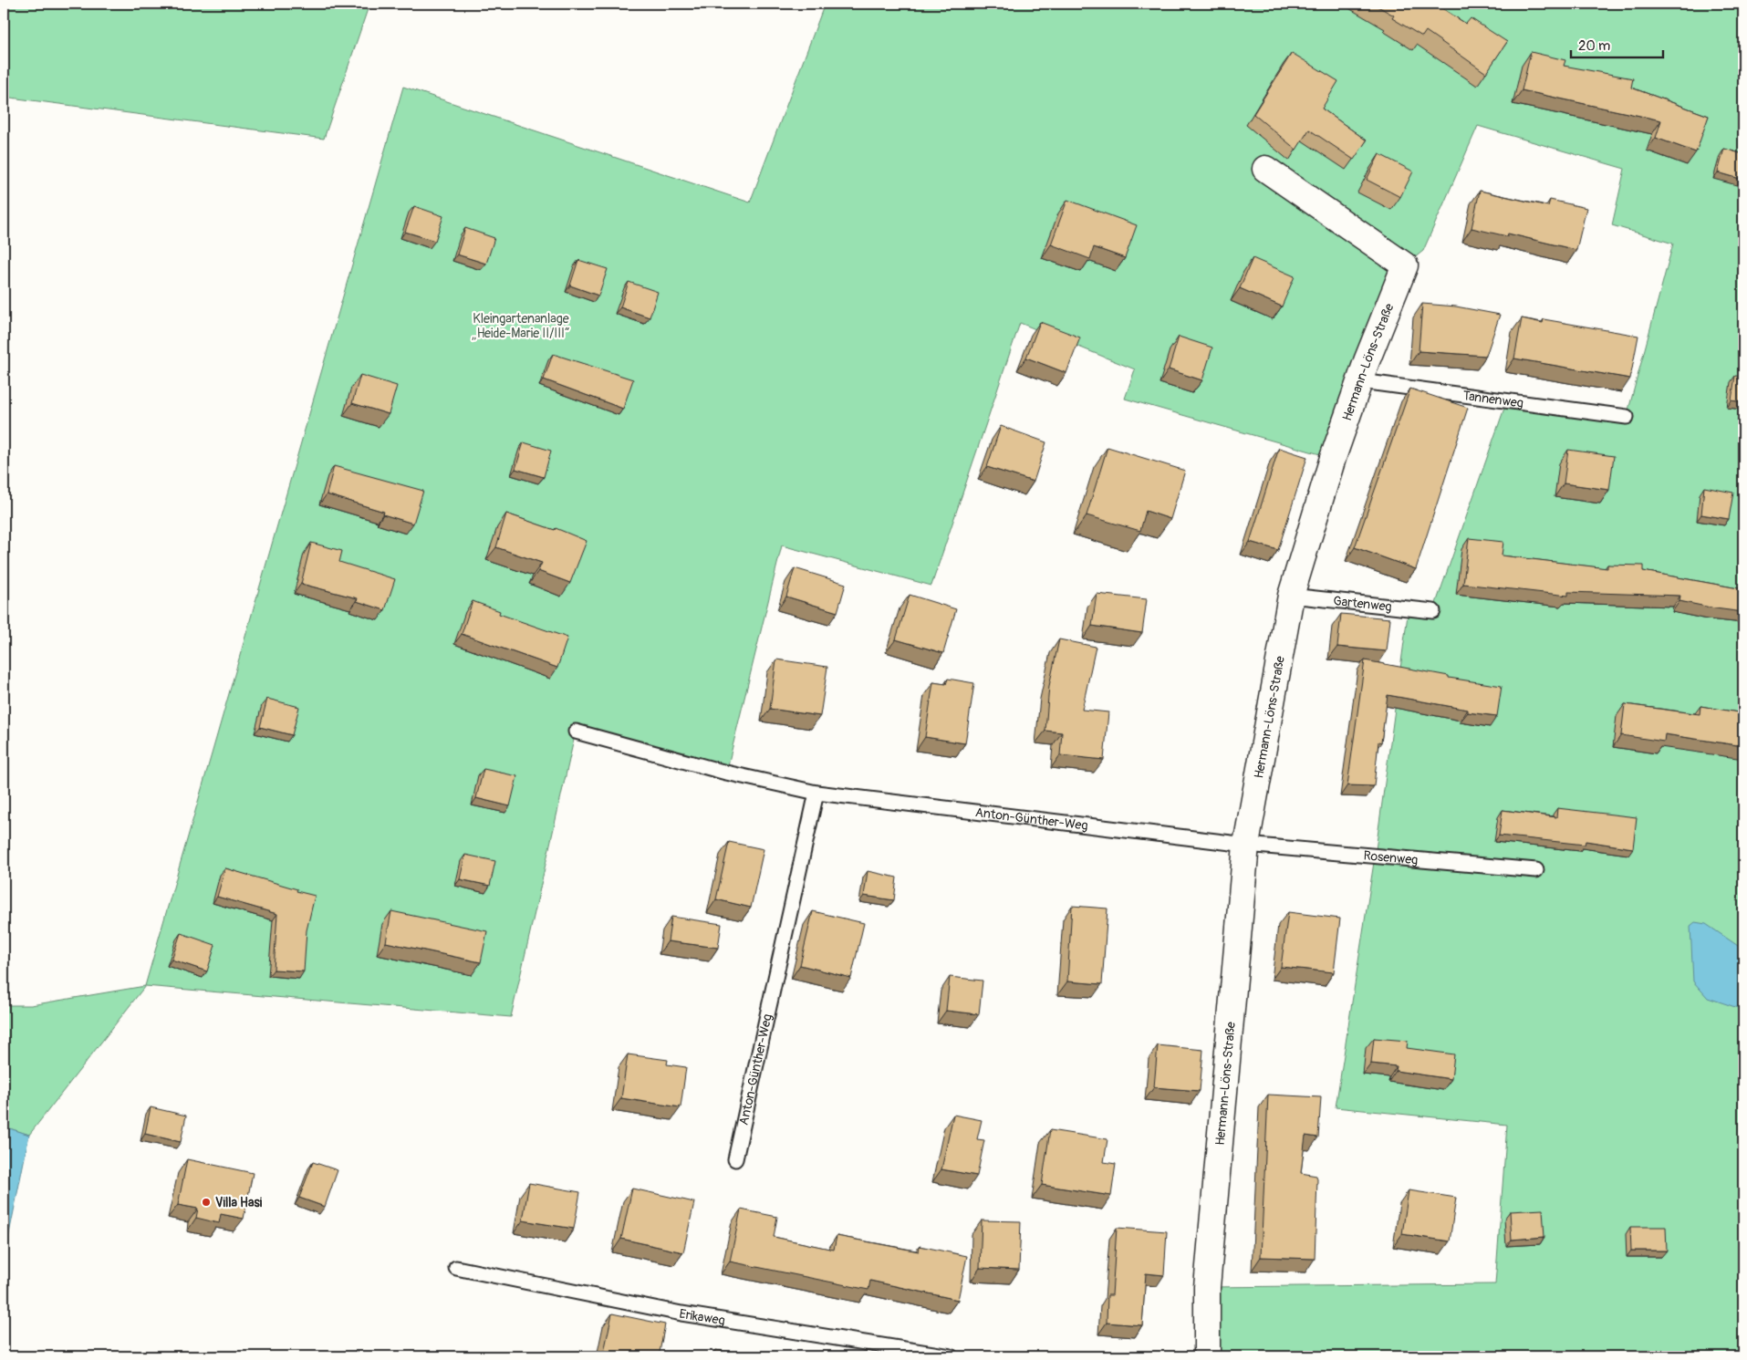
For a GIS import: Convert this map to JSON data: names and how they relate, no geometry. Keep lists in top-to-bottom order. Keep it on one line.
{"streets":{"street":["Hermann-Löns-Straße"],"lane":["Tannenweg","Gartenweg","Anton-Günther-Weg","Rosenweg","Erikaweg"]},"crossings":[["Hermann-Löns-Straße","Tannenweg"],["Hermann-Löns-Straße","Gartenweg"],["Hermann-Löns-Straße","Anton-Günther-Weg"],["Hermann-Löns-Straße","Rosenweg"],["Anton-Günther-Weg","Rosenweg"]],"parks":["Kleingartenanlage „Heide-Marie II/III“"],"places":["Villa Hasi"],"scale_bar":"20 m"}
